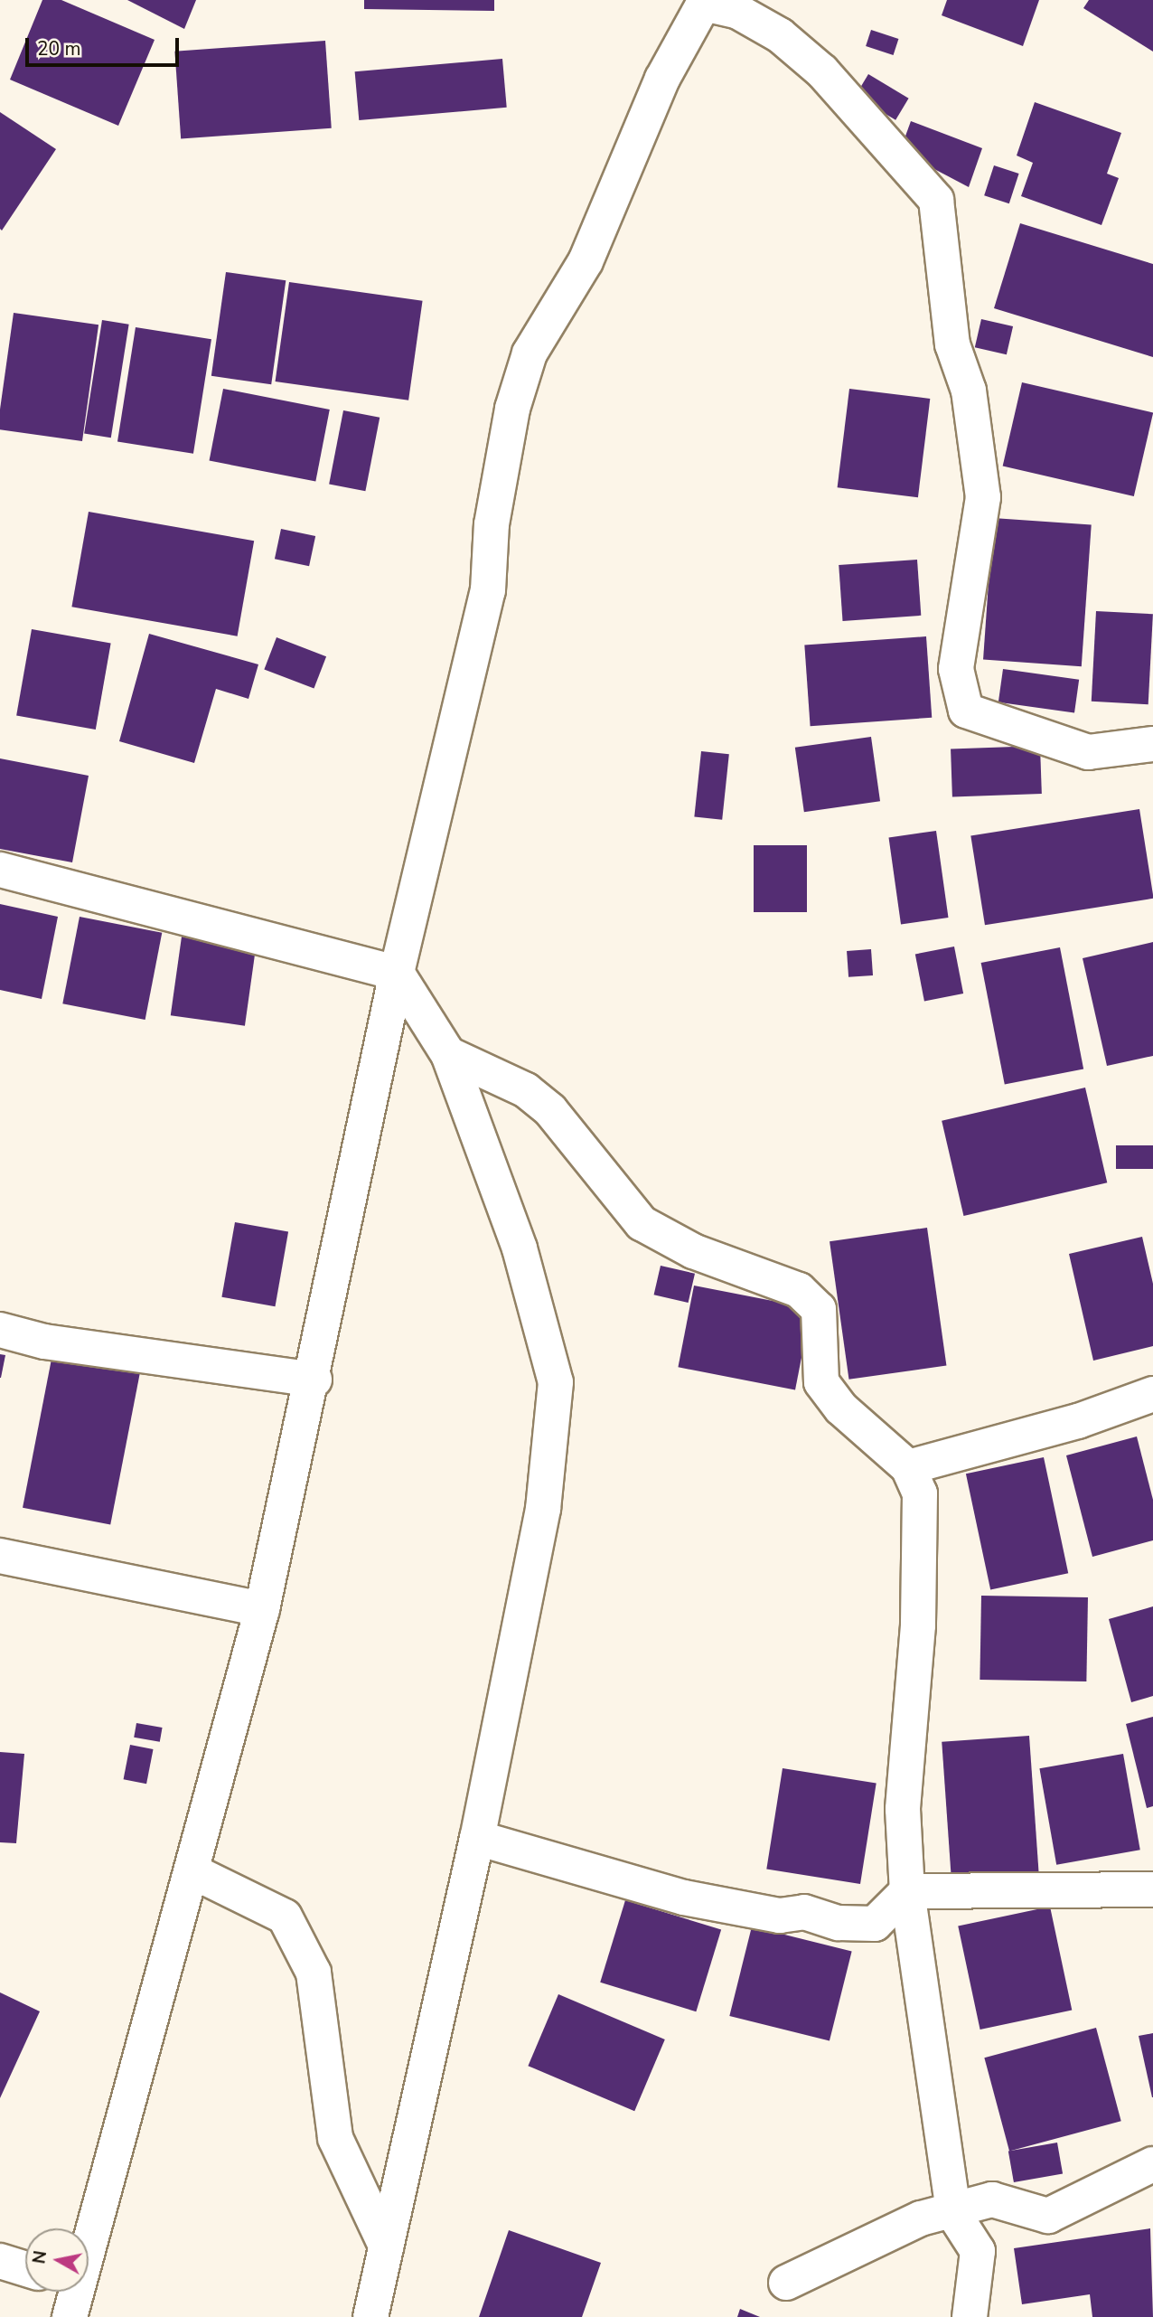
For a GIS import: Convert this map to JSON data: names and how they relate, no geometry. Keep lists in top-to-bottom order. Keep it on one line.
{"scale_bar":"20 m","north":"left"}
